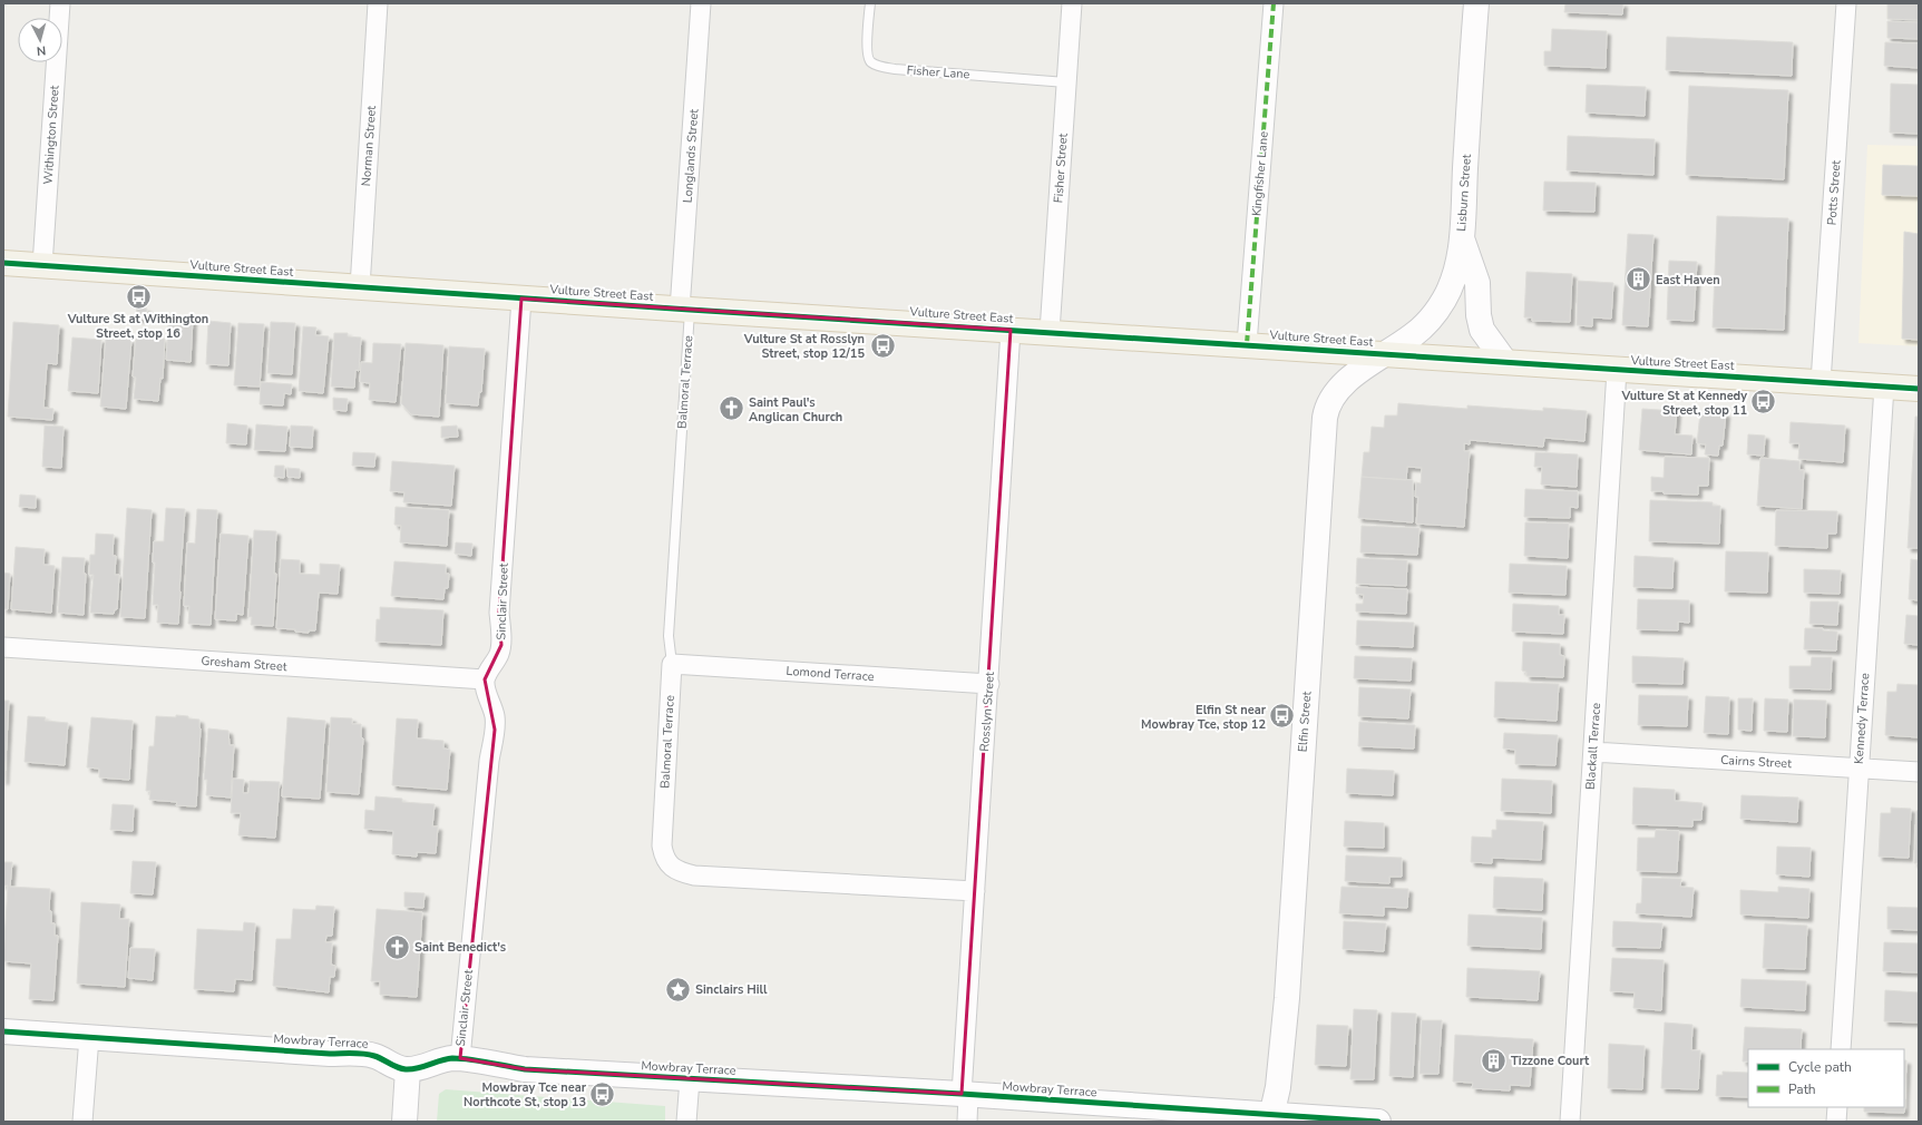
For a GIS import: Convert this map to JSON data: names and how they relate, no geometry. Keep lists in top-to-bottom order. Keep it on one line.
{"streets":{"main road":["Vulture Street East"],"street":["Withington Street","Norman Street","Longlands Street","Fisher Street","Kingfisher Lane","Lisburn Street","Potts Street","Balmoral Terrace","Sinclair Street","Gresham Street","Lomond Terrace","Rosslyn Street","Kennedy Terrace","Elfin Street","Blackall Terrace","Cairns Street","Mowbray Terrace"],"lane":["Fisher Lane"]},"crossings":[["Fisher Lane","Fisher Street"],["Withington Street","Vulture Street East"],["Norman Street","Vulture Street East"],["Longlands Street","Vulture Street East"],["Longlands Street","Balmoral Terrace"],["Fisher Street","Vulture Street East"],["Kingfisher Lane","Vulture Street East"],["Lisburn Street","Vulture Street East"],["Lisburn Street","Elfin Street"],["Potts Street","Vulture Street East"],["Vulture Street East","Balmoral Terrace"],["Vulture Street East","Sinclair Street"],["Vulture Street East","Rosslyn Street"],["Vulture Street East","Kennedy Terrace"],["Vulture Street East","Elfin Street"],["Vulture Street East","Blackall Terrace"],["Balmoral Terrace","Lomond Terrace"],["Balmoral Terrace","Rosslyn Street"],["Sinclair Street","Gresham Street"],["Sinclair Street","Mowbray Terrace"],["Lomond Terrace","Rosslyn Street"],["Rosslyn Street","Mowbray Terrace"],["Kennedy Terrace","Cairns Street"],["Elfin Street","Mowbray Terrace"],["Blackall Terrace","Cairns Street"]],"places":{"building":["East Haven","Tizzone Court"],"bus stop":["Vulture St at Withington Street, stop 16","Vulture St at Rosslyn Street, stop 12/15","Vulture St at Kennedy Street, stop 11","Elfin St near Mowbray Tce, stop 12","Mowbray Tce near Northcote St, stop 13"],"church":["Saint Paul's Anglican Church","Saint Benedict's"],"place":["Sinclairs Hill"]},"legend":["Cycle path","Path"],"north":"bottom"}
